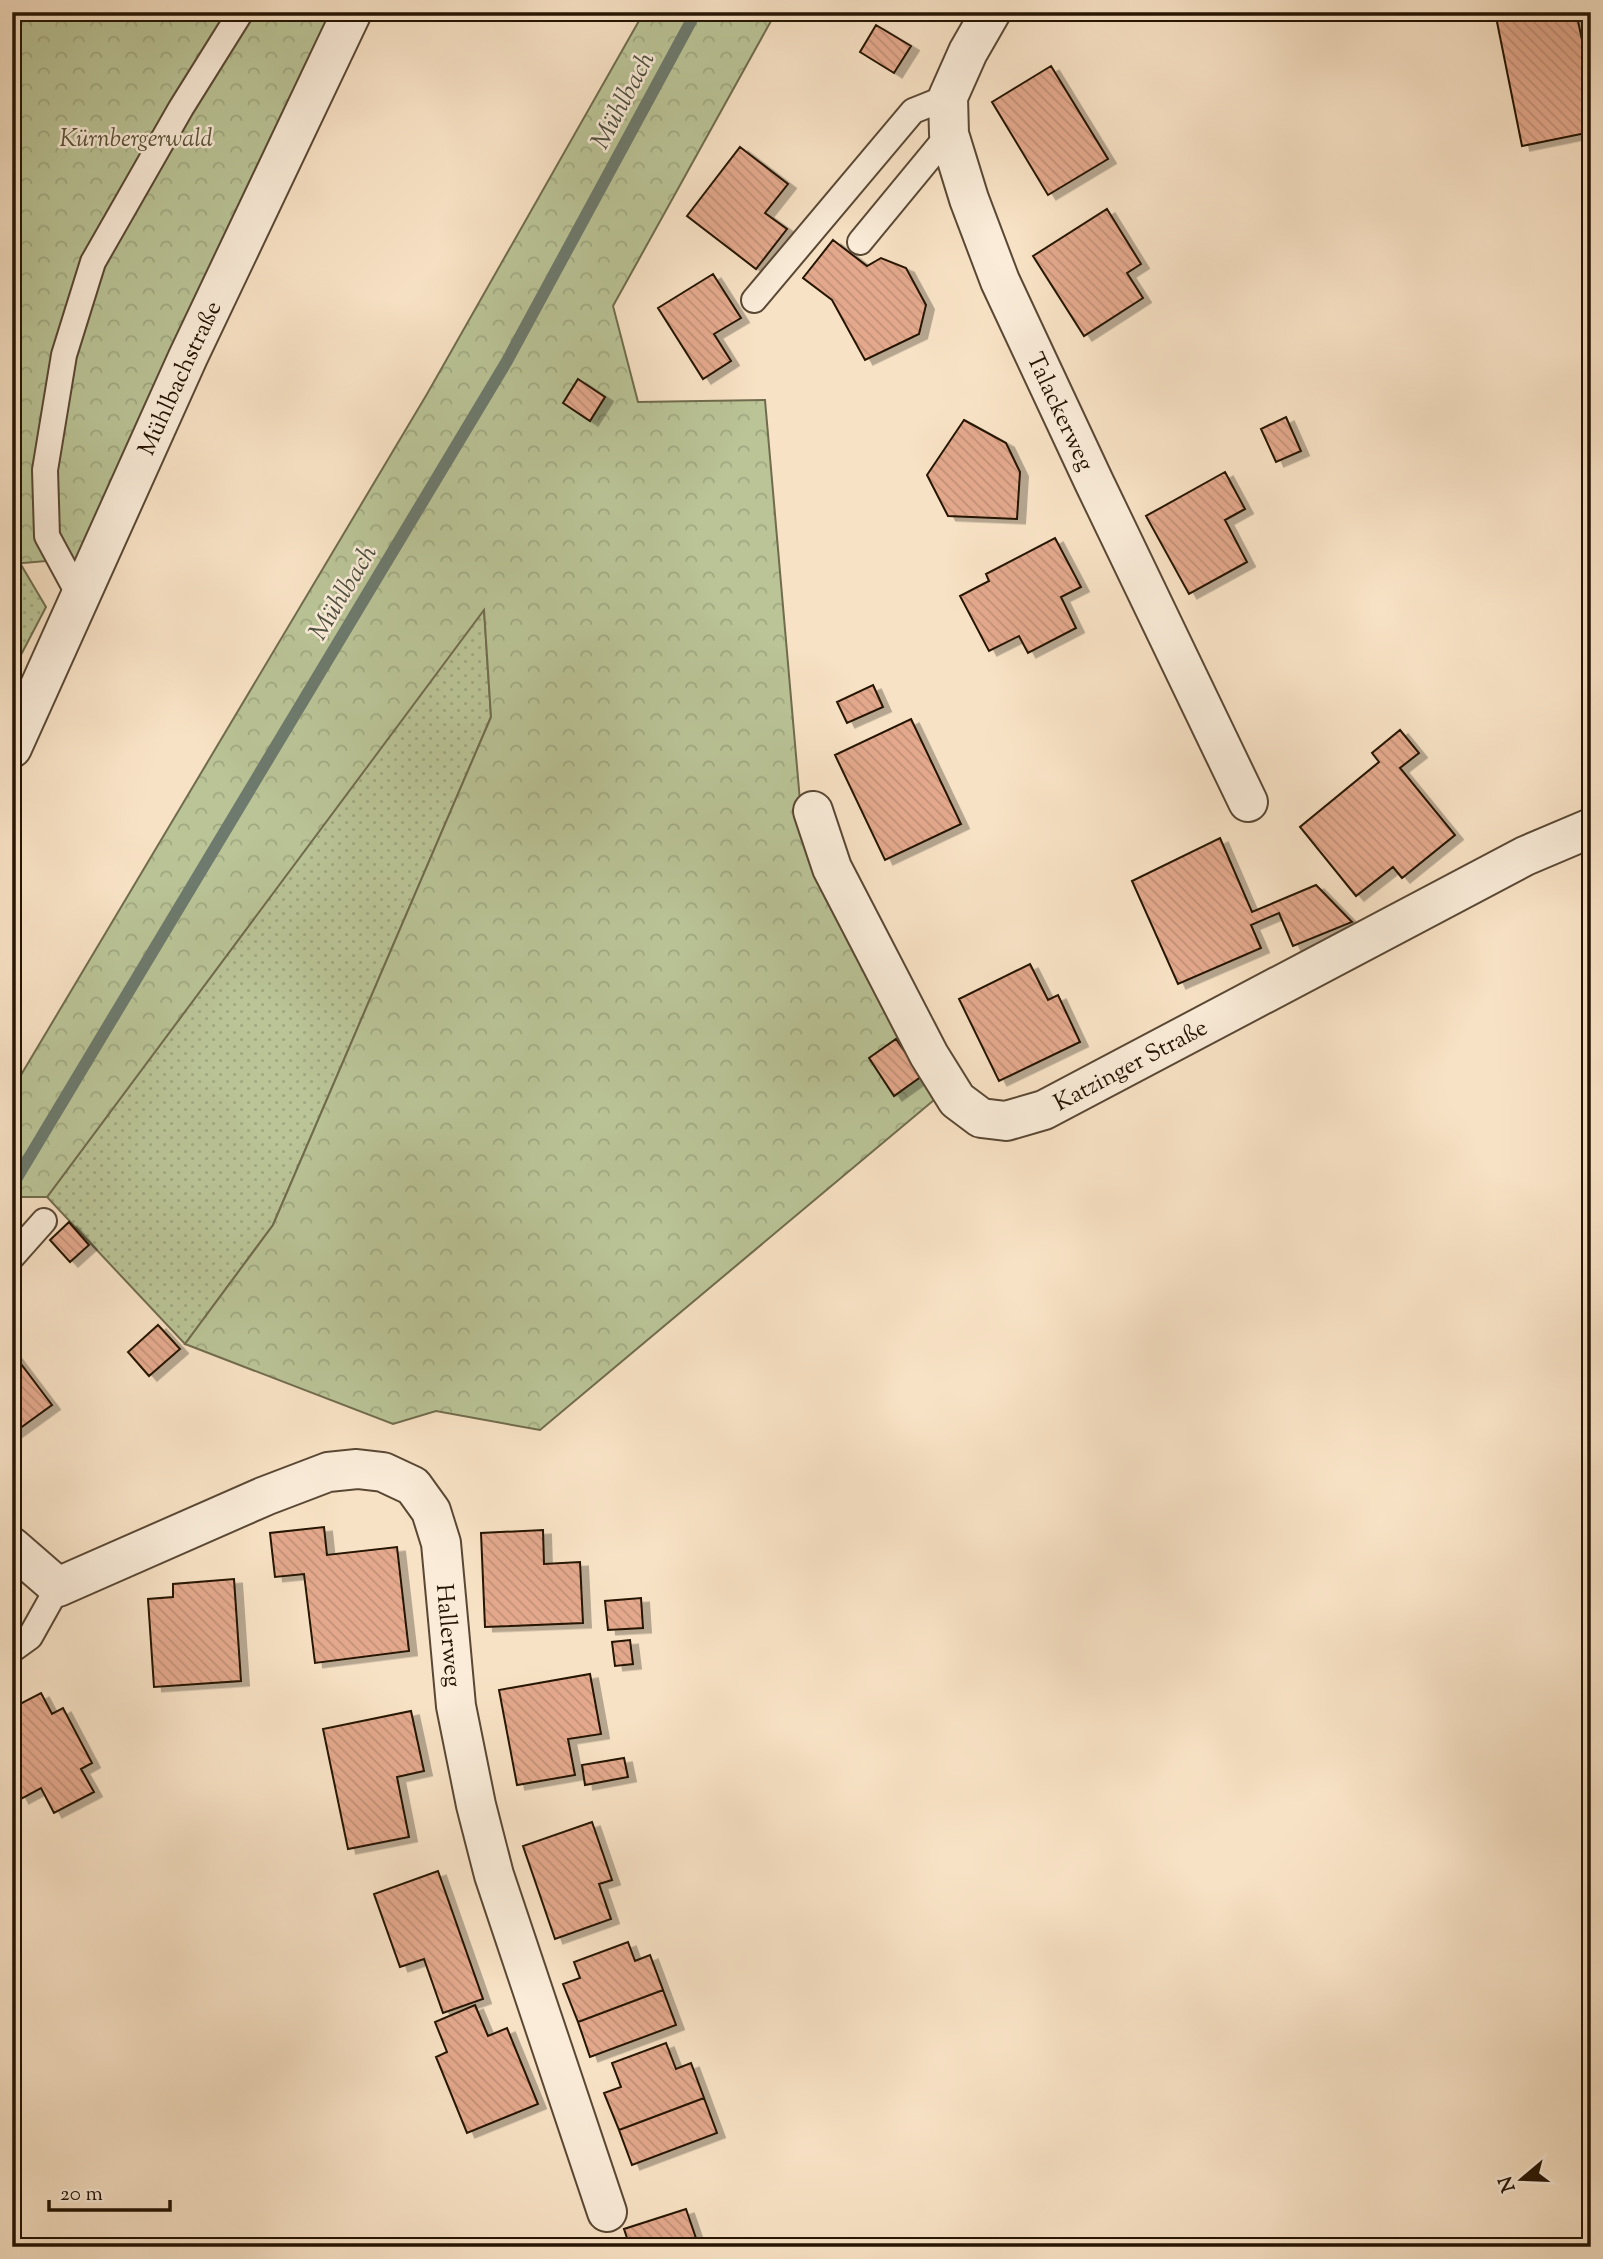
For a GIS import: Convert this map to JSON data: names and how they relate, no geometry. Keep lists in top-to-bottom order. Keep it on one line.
{"streets":{"street":["Mühlbachstraße","Talackerweg","Katzinger Straße","Hallerweg"]},"water":["Mühlbach"],"parks":["Kürnbergerwald"],"scale_bar":"20 m","north":"left"}
